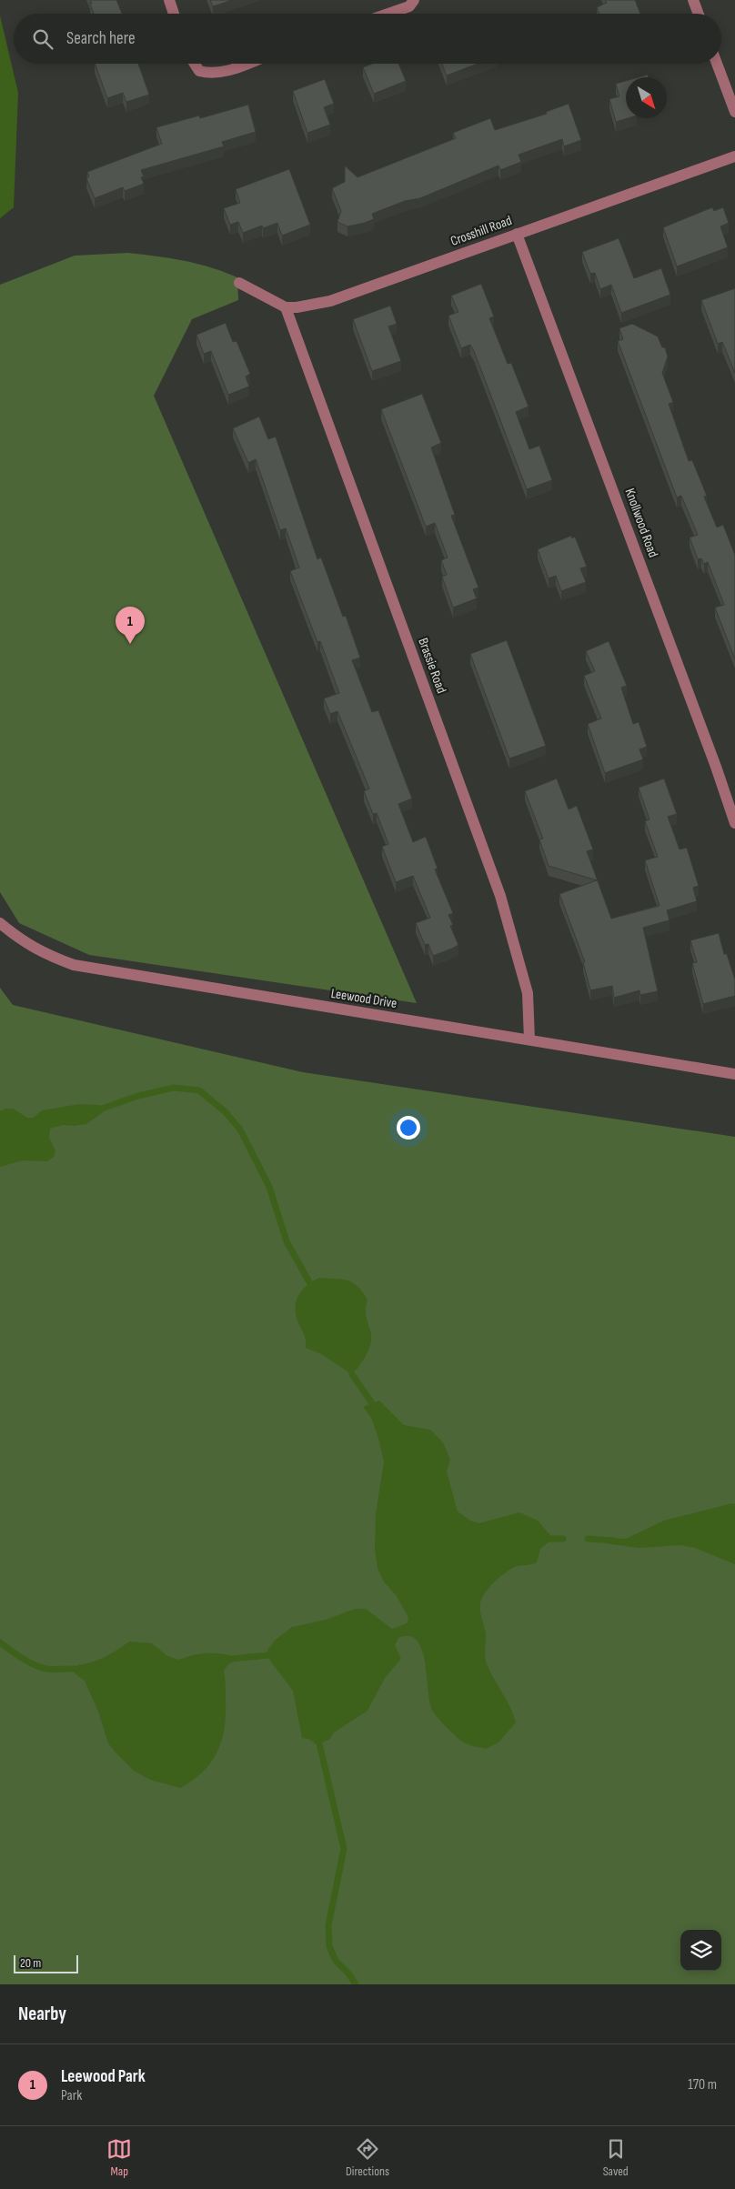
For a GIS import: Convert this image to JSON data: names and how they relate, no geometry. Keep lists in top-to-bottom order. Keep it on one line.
{"streets":{"street":["Crosshill Road","Knollwood Road","Brassie Road","Leewood Drive"]},"crossings":[["Crosshill Road","Knollwood Road"],["Crosshill Road","Brassie Road"],["Brassie Road","Leewood Drive"]],"scale_bar":"20 m","north":"bottom right","page":{"search":"Search here","pins":"1","scale":"20 m","heading":"Nearby","list":[{"mark":"1","name":"Leewood Park","note":"Park","value":"170 m"}],"nav":["Map","Directions","Saved"]}}
